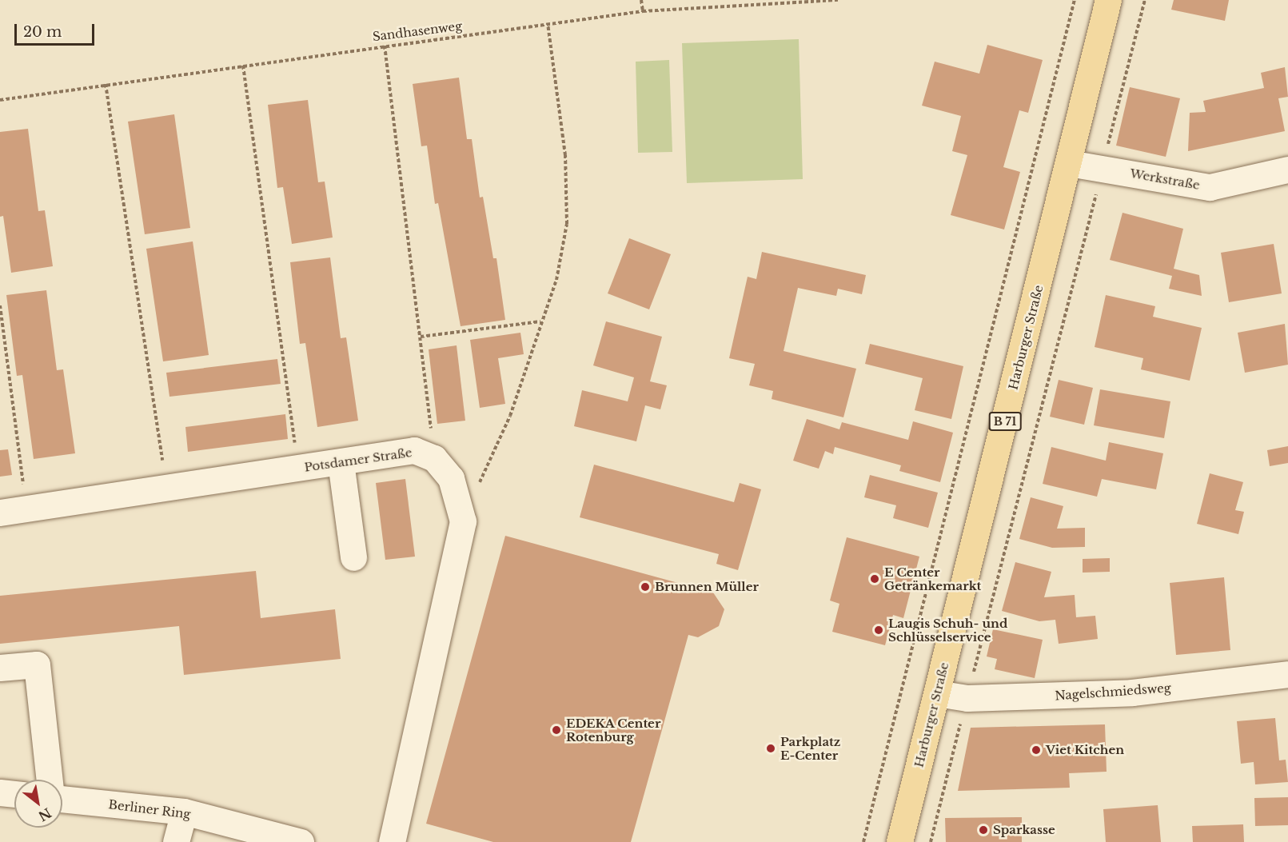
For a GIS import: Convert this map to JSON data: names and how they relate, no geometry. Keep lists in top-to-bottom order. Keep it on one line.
{"streets":{"main road":["Harburger Straße","B 71"],"street":["Werkstraße","Potsdamer Straße","Nagelschmiedsweg","Berliner Ring"],"path":["Sandhasenweg"]},"crossings":[["Werkstraße","Harburger Straße"],["Harburger Straße","Nagelschmiedsweg"]],"places":["E Center Getränkemarkt","Brunnen Müller","Laugis Schuh- und Schlüsselservice","EDEKA Center Rotenburg","Parkplatz E-Center","Viet Kitchen","Sparkasse"],"scale_bar":"20 m","north":"bottom right"}
